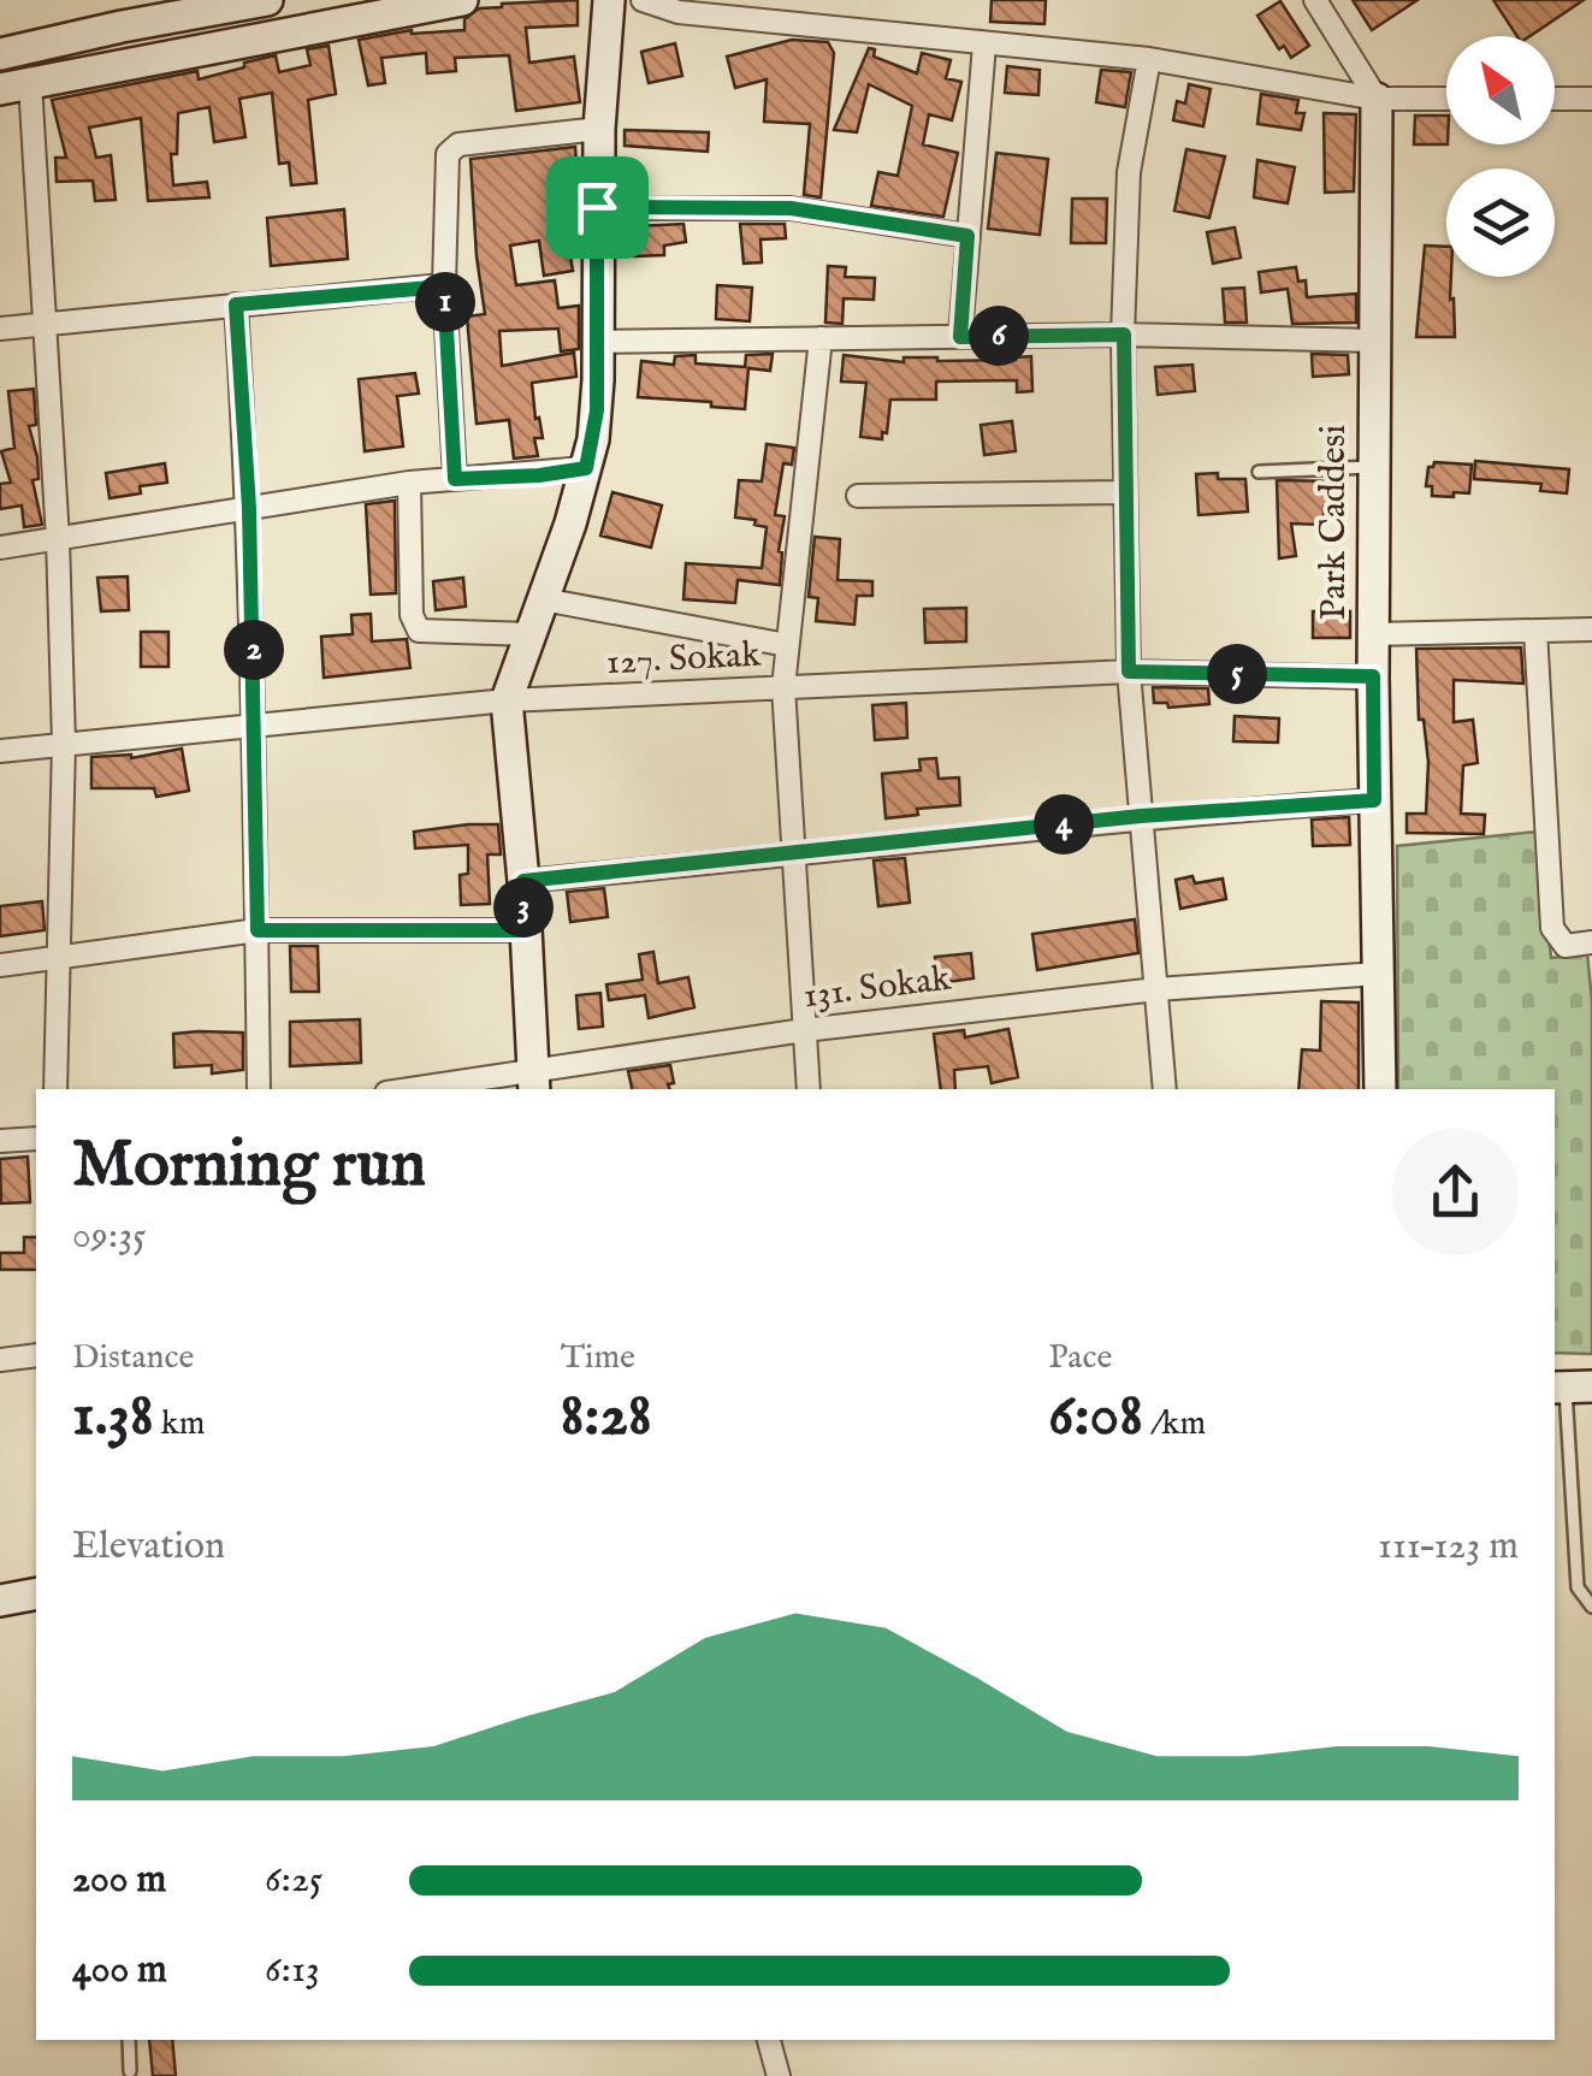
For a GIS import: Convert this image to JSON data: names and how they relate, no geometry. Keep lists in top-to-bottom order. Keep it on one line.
{"streets":{"street":["Park Caddesi","127. Sokak","131. Sokak"]},"crossings":[["Park Caddesi","127. Sokak"],["Park Caddesi","131. Sokak"]],"north":"top left","page":{"pins":["1","6","2","5","4","3"],"heading":["Morning run","09:35"],"stats":[["Distance","1.38 km"],["Time","8:28"],["Pace","6:08 /km"]],"chart":["Elevation","111–123 m"],"list":[{"name":"200 m","note":"6:25"},{"name":"400 m","note":"6:13"}]}}
